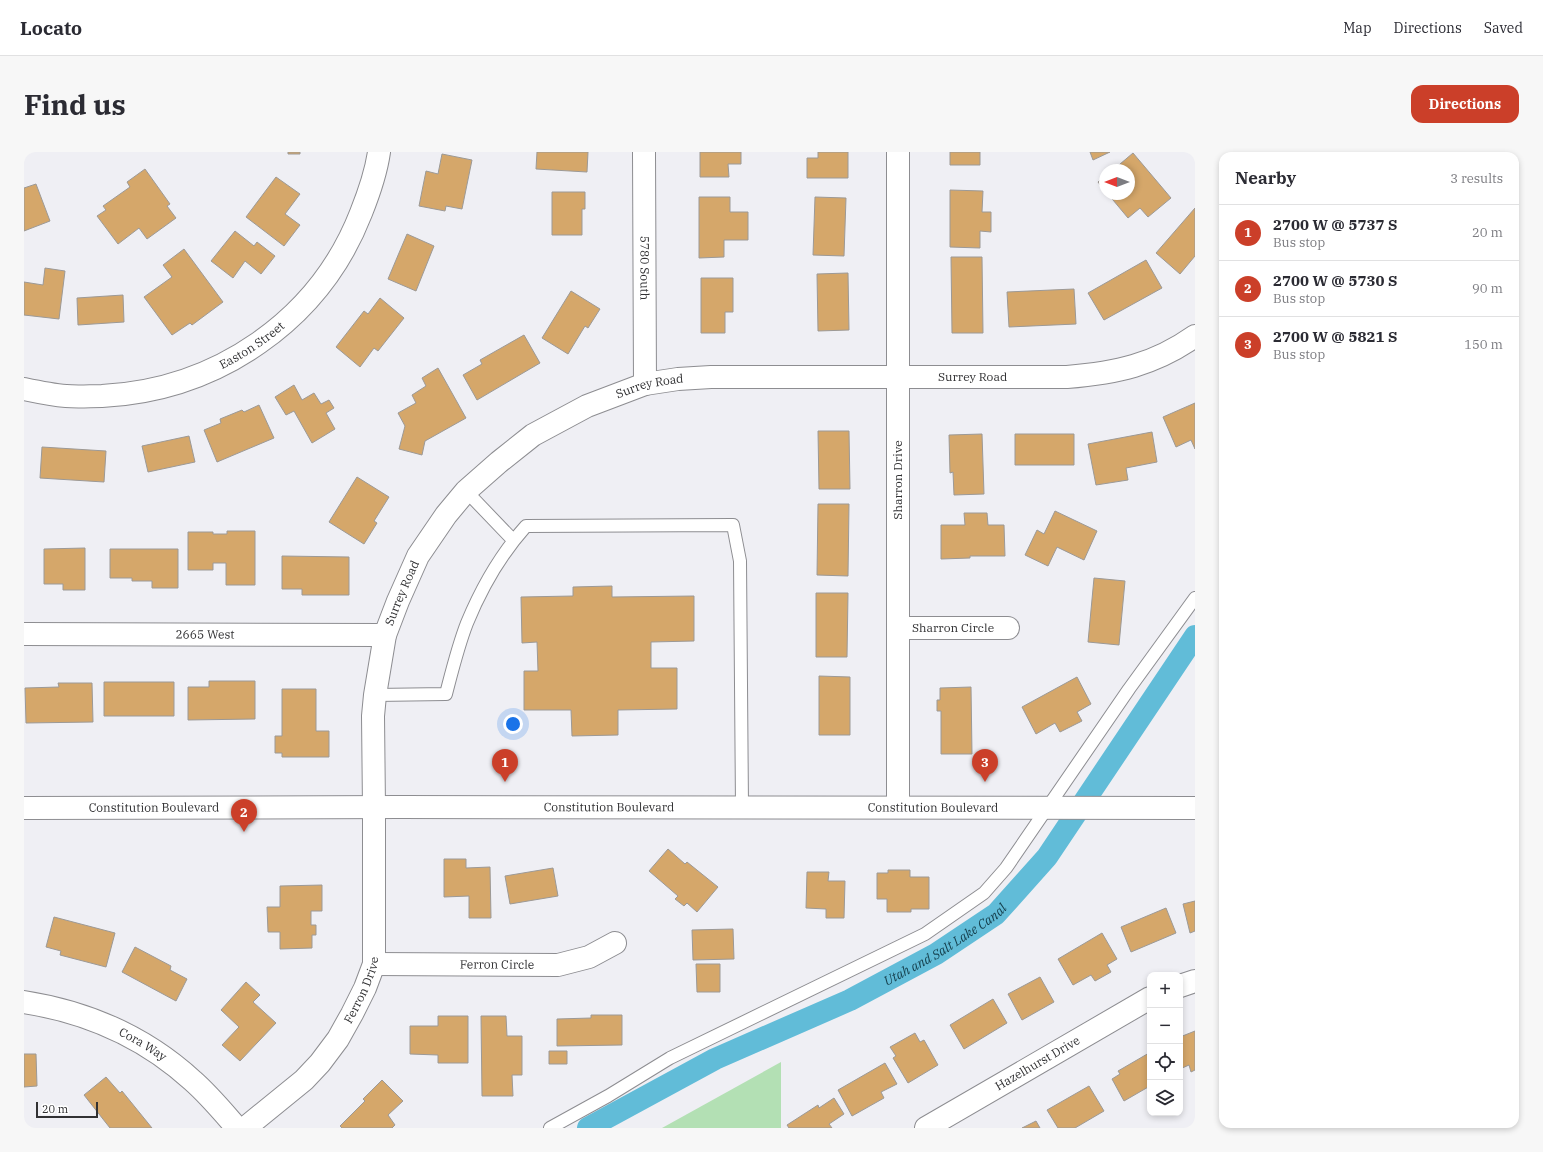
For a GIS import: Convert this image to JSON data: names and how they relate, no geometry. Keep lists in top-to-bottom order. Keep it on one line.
{"streets":{"street":["5780 South","Easton Street","Surrey Road","Sharron Drive","Sharron Circle","2665 West","Constitution Boulevard","Ferron Circle","Ferron Drive","Cora Way","Hazelhurst Drive"]},"crossings":[["5780 South","Surrey Road"],["Surrey Road","Sharron Drive"],["Surrey Road","2665 West"],["Surrey Road","Constitution Boulevard"],["Surrey Road","Ferron Drive"],["Sharron Drive","Sharron Circle"],["Sharron Drive","Constitution Boulevard"],["Constitution Boulevard","Ferron Drive"],["Ferron Circle","Ferron Drive"]],"water":["Utah and Salt Lake Canal"],"scale_bar":"20 m","north":"left","page":{"header":"Locato","nav":["Map","Directions","Saved"],"buttons":"Directions","title":"Find us","heading":["Nearby","3 results"],"list":[{"mark":"1","name":"2700 W @ 5737 S","note":"Bus stop","value":"20 m"},{"mark":"2","name":"2700 W @ 5730 S","note":"Bus stop","value":"90 m"},{"mark":"3","name":"2700 W @ 5821 S","note":"Bus stop","value":"150 m"}],"pins":["1","3","2"],"map_buttons":["+","−"],"scale":"20 m"}}
